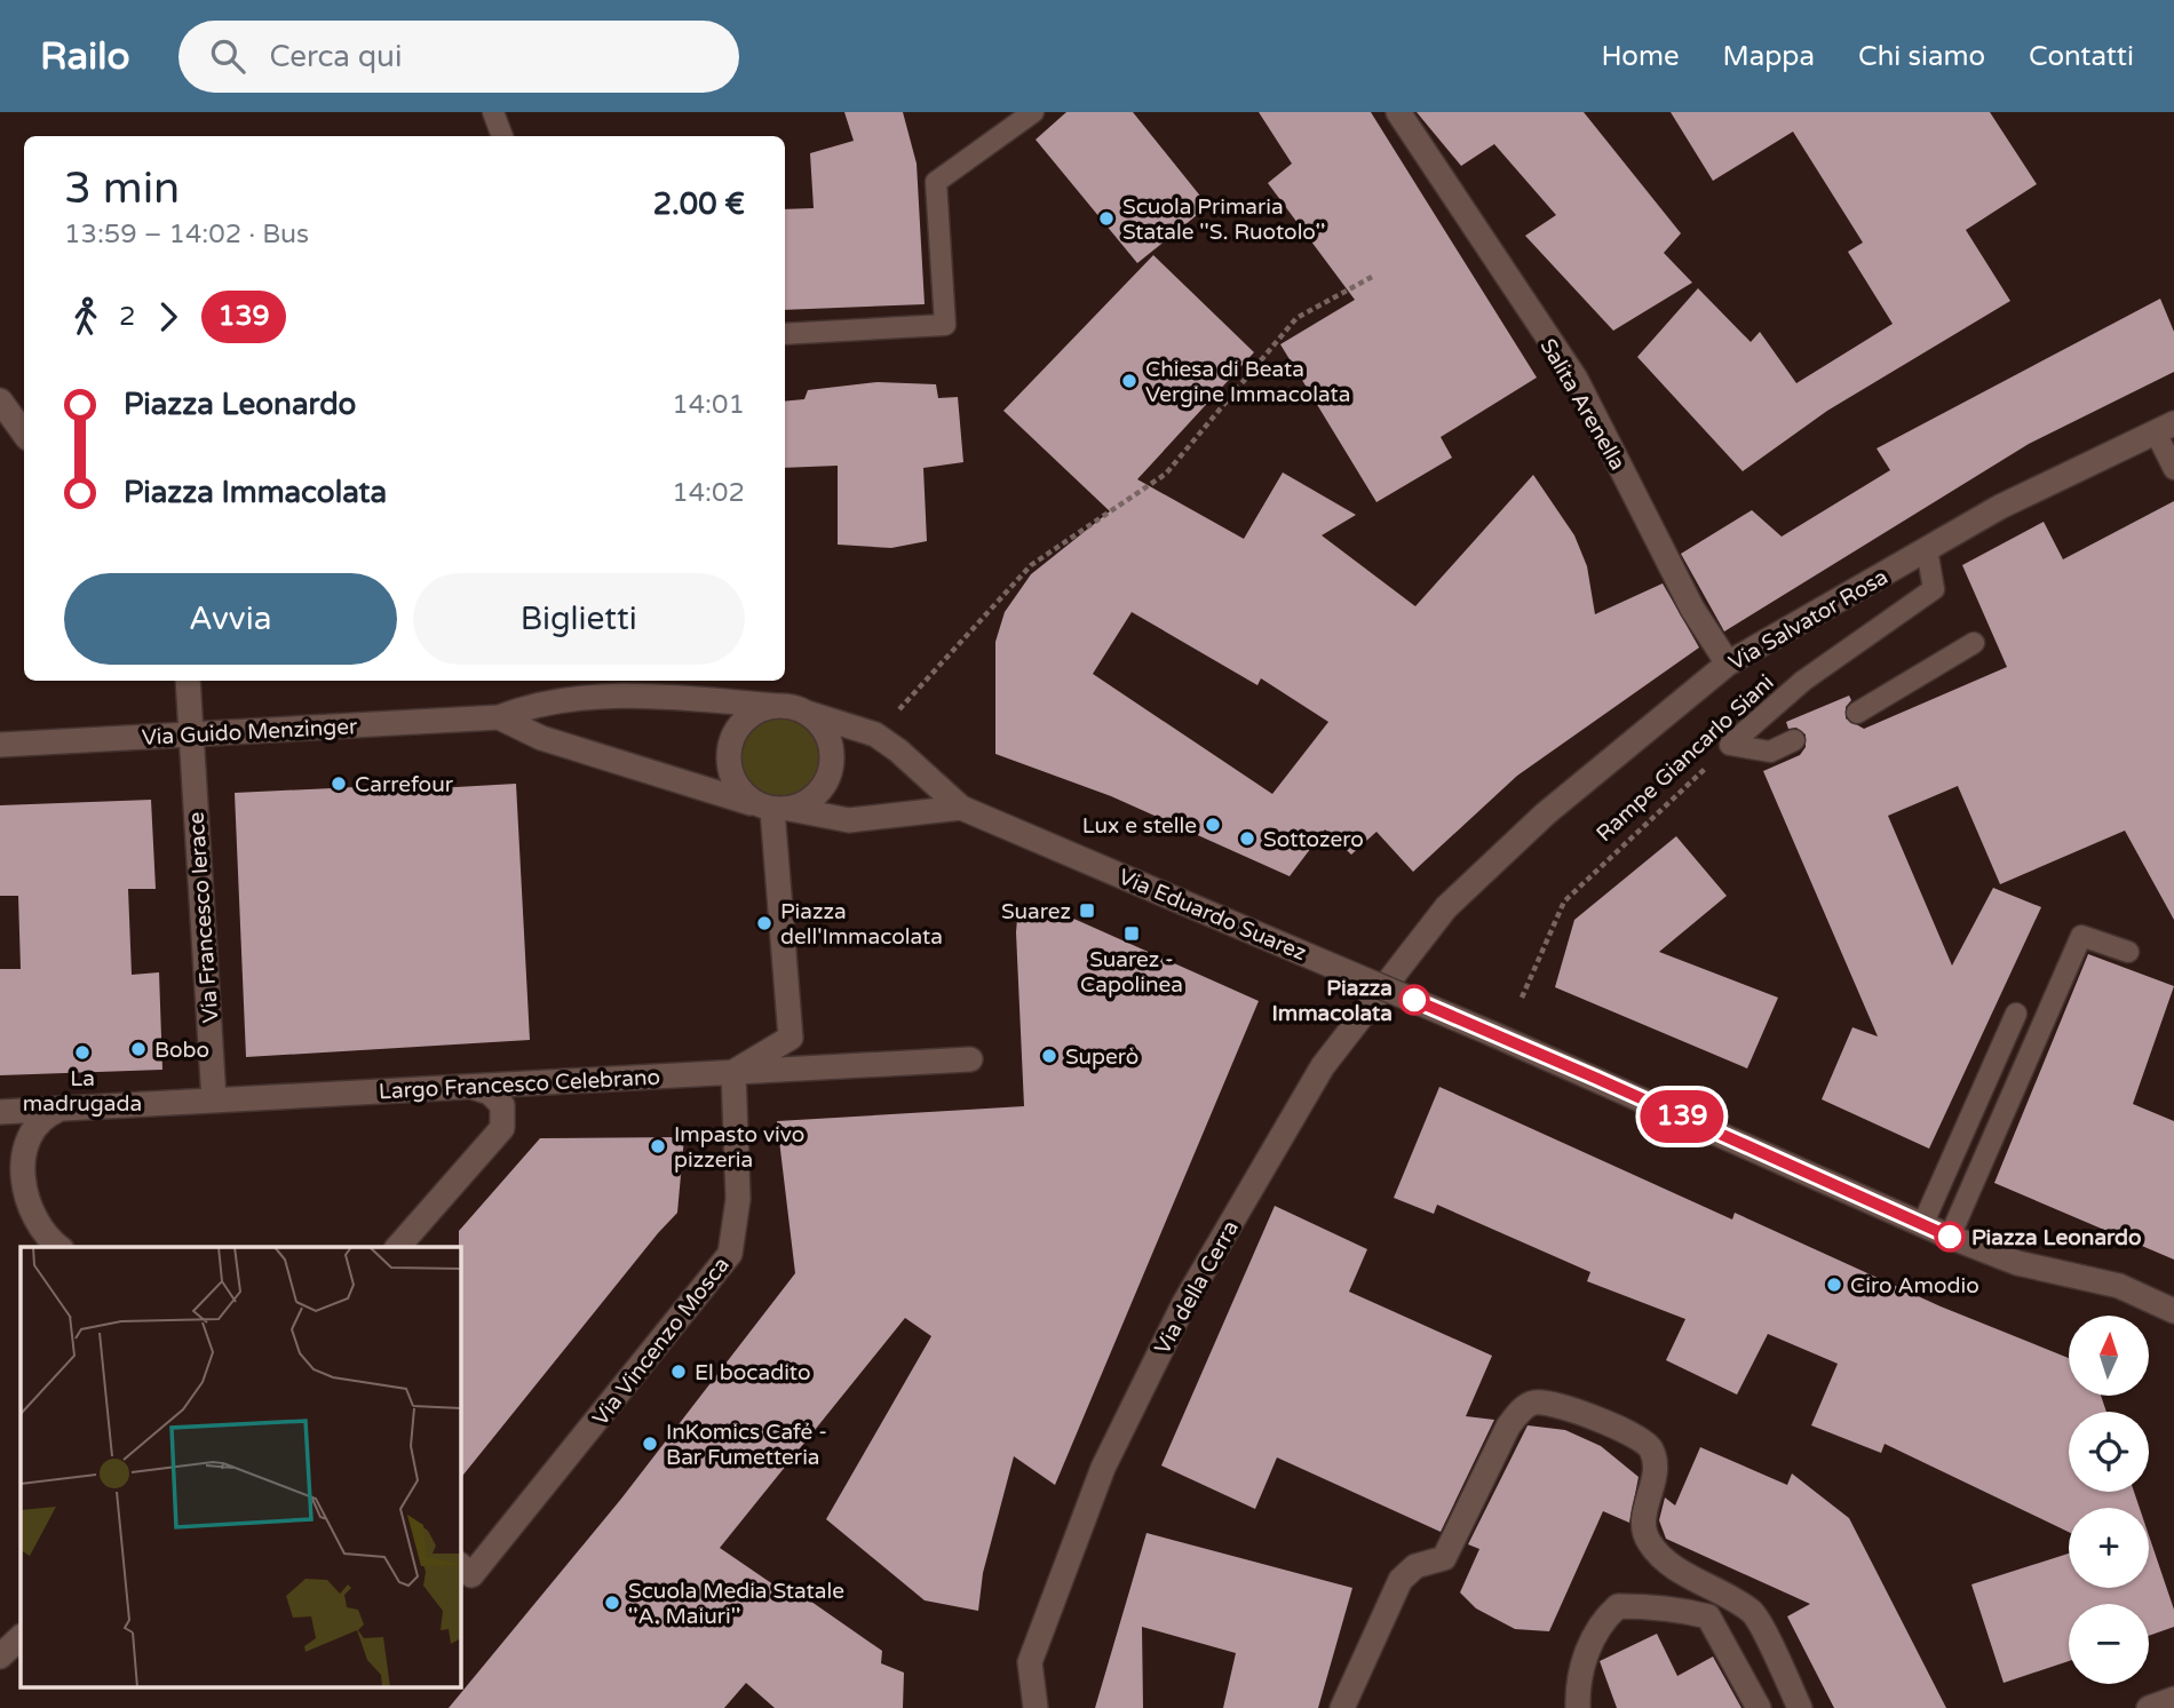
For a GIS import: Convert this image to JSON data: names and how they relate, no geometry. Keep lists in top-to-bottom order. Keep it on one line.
{"streets":{"street":["Salita Arenella","Via Salvator Rosa","Via Guido Menzinger","Via Eduardo Suarez","Via Francesco Ierace","Largo Francesco Celebrano","Via della Cerra","Via Vincenzo Mosca"],"lane":["Rampe Giancarlo Siani"]},"crossings":[["Salita Arenella","Via Salvator Rosa"],["Via Salvator Rosa","Rampe Giancarlo Siani"],["Via Salvator Rosa","Via della Cerra"],["Via Guido Menzinger","Via Francesco Ierace"],["Via Francesco Ierace","Largo Francesco Celebrano"],["Largo Francesco Celebrano","Via Vincenzo Mosca"]],"places":{"other":["Scuola Primaria Statale ''S. Ruotolo''","Chiesa di Beata Vergine Immacolata","Carrefour","Lux e stelle","Sottozero","Piazza dell'Immacolata","Piazza Immacolata","Bobo","La madrugada","Superò","Impasto vivo pizzeria","Piazza Leonardo","Ciro Amodio","El bocadito","InKomics Café - Bar Fumetteria","Scuola Media Statale ''A. Maiuri''"],"transit":["Suarez","Suarez - Capolinea"]},"lines":["bus line 139"],"north":"top","page":{"header":"Railo","search":"Cerca qui","nav":["Home","Mappa","Chi siamo","Contatti"],"on_map":"139","heading":["3 min","13:59 – 14:02 · Bus","2.00 €"],"legs":["2","139"],"list":[{"name":"Piazza Leonardo","value":"14:01"},{"name":"Piazza Immacolata","value":"14:02"}],"buttons":["Avvia","Biglietti"],"map_buttons":["+","−"]}}
